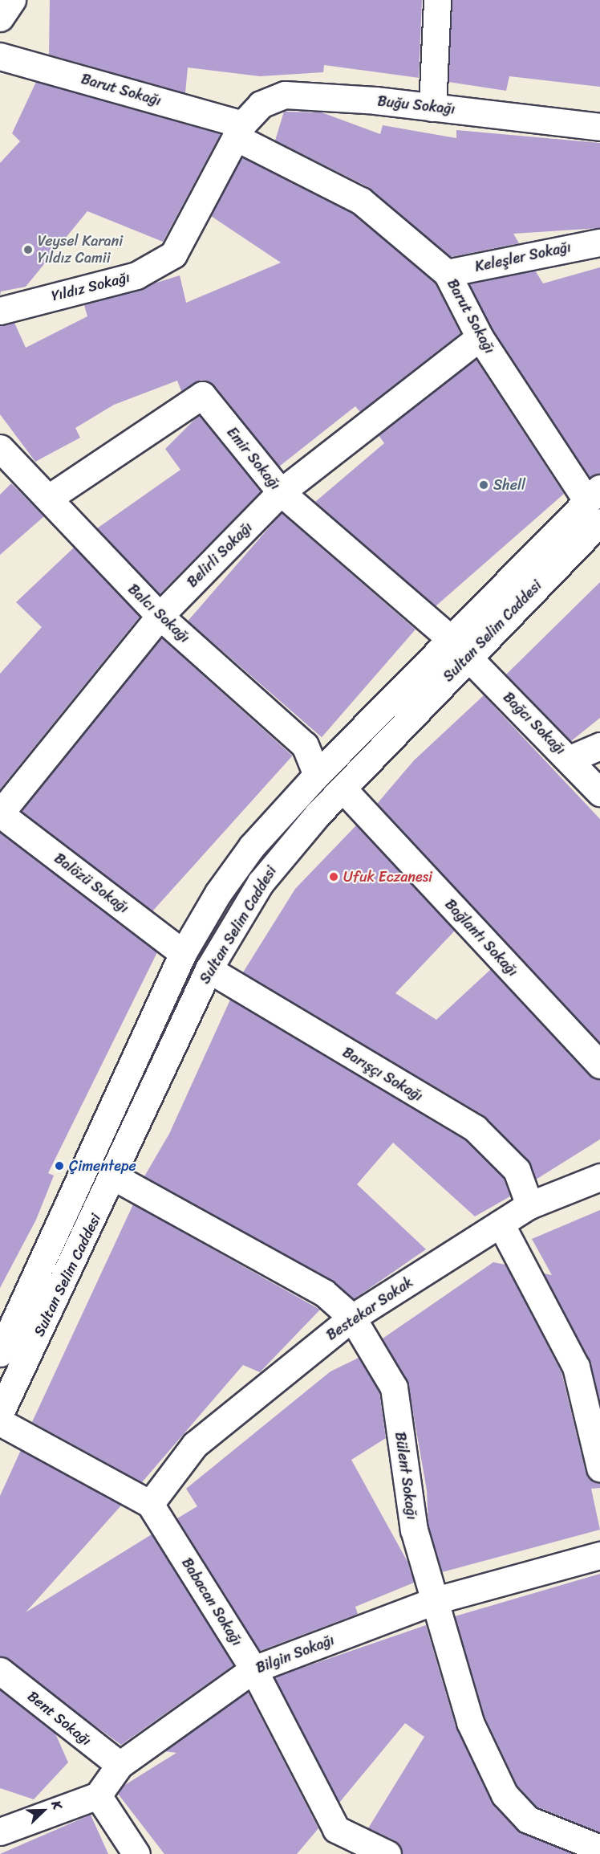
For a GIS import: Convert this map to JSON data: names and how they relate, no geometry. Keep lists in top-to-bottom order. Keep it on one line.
{"streets":{"street":["Barut Sokağı","Buğu Sokağı","Keleşler Sokağı","Yıldız Sokağı","Emir Sokağı","Belirli Sokağı","Balcı Sokağı","Sultan Selim Caddesi","Bağcı Sokağı","Balözü Sokağı","Bağlantı Sokağı","Barışçı Sokağı","Bestekar Sokak","Bülent Sokağı","Babacan Sokağı","Bilgin Sokağı","Bent Sokağı"]},"crossings":[["Barut Sokağı","Buğu Sokağı"],["Barut Sokağı","Keleşler Sokağı"],["Barut Sokağı","Yıldız Sokağı"],["Barut Sokağı","Belirli Sokağı"],["Barut Sokağı","Sultan Selim Caddesi"],["Buğu Sokağı","Yıldız Sokağı"],["Emir Sokağı","Belirli Sokağı"],["Emir Sokağı","Balcı Sokağı"],["Emir Sokağı","Sultan Selim Caddesi"],["Emir Sokağı","Bağcı Sokağı"],["Belirli Sokağı","Balcı Sokağı"],["Belirli Sokağı","Balözü Sokağı"],["Balcı Sokağı","Sultan Selim Caddesi"],["Balcı Sokağı","Bağlantı Sokağı"],["Sultan Selim Caddesi","Bağcı Sokağı"],["Sultan Selim Caddesi","Balözü Sokağı"],["Sultan Selim Caddesi","Bağlantı Sokağı"],["Sultan Selim Caddesi","Barışçı Sokağı"],["Sultan Selim Caddesi","Bülent Sokağı"],["Balözü Sokağı","Barışçı Sokağı"],["Barışçı Sokağı","Bestekar Sokak"],["Bestekar Sokak","Bülent Sokağı"],["Bestekar Sokak","Babacan Sokağı"],["Bülent Sokağı","Bilgin Sokağı"],["Babacan Sokağı","Bilgin Sokağı"],["Bilgin Sokağı","Bent Sokağı"]],"places":["Veysel Karani Yıldız Camii","Shell","Ufuk Eczanesi","Çimentepe"],"north":"top right"}
